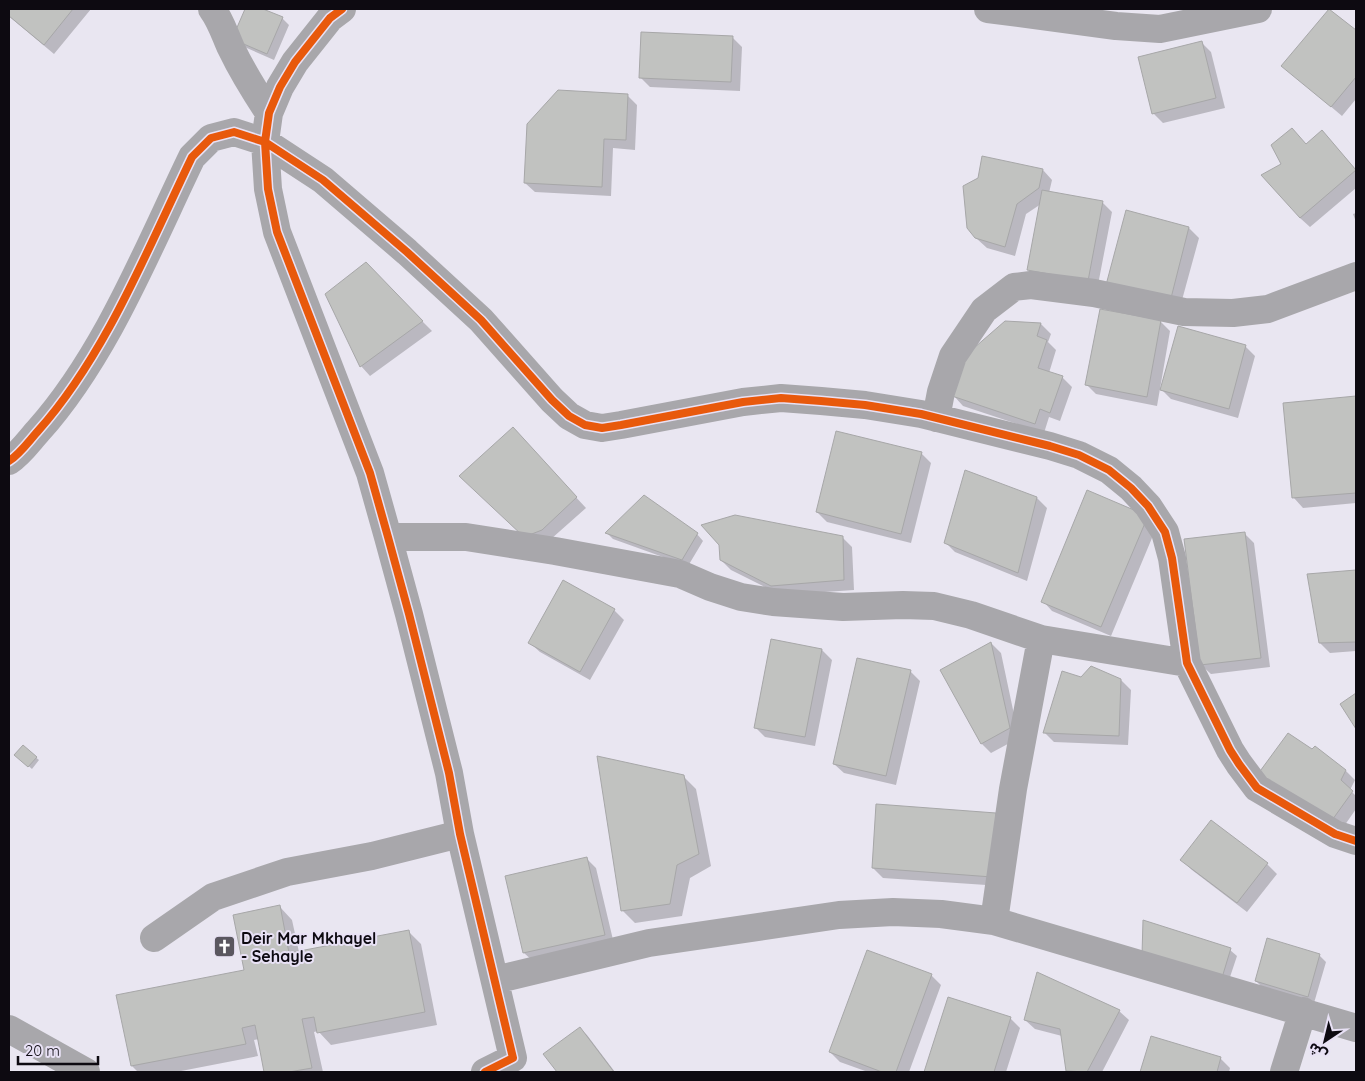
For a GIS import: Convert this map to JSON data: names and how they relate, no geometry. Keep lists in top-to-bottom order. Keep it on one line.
{"places":{"church":["Deir Mar Mkhayel - Sehayle"]},"scale_bar":"20 m","north":"bottom left"}
